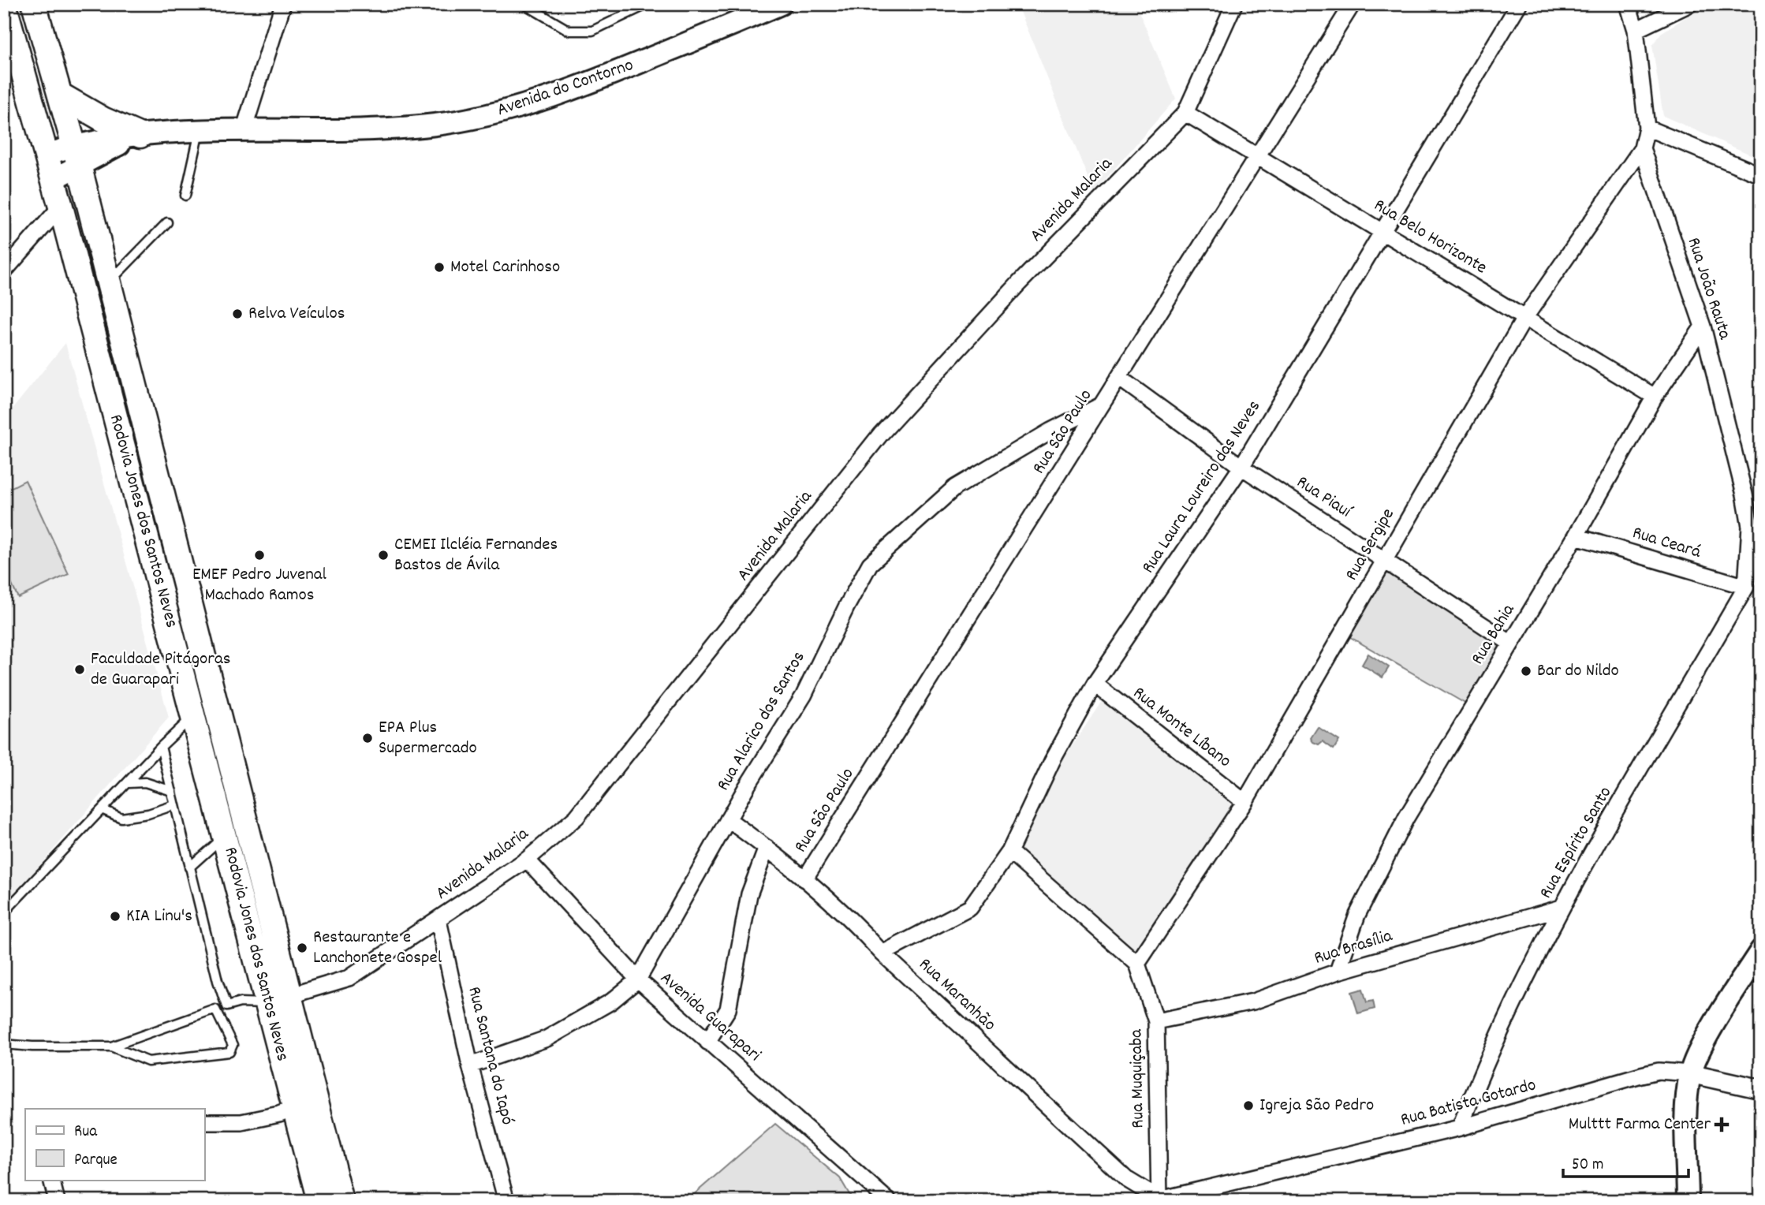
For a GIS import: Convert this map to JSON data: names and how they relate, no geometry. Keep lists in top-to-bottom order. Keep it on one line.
{"streets":{"main road":["Avenida do Contorno","Rodovia Jones dos Santos Neves"],"street":["Avenida Malaria","Rua Belo Horizonte","Rua João Rauta","Rua São Paulo","Rua Laura Loureiro das Neves","Rua Piauí","Rua Ceará","Rua Sergipe","Rua Bahia","Rua Alarico dos Santos","Rua Monte Líbano","Rua Espírito Santo","Rua Brasília","Rua Maranhão","Avenida Guarapari","Rua Santana do Iapó","Rua Muquiçaba","Rua Batista Gotardo"]},"crossings":[["Avenida do Contorno","Rodovia Jones dos Santos Neves"],["Avenida Malaria","Rua Belo Horizonte"],["Avenida Malaria","Rodovia Jones dos Santos Neves"],["Avenida Malaria","Avenida Guarapari"],["Avenida Malaria","Rua Santana do Iapó"],["Rua Belo Horizonte","Rua São Paulo"],["Rua Belo Horizonte","Rua Laura Loureiro das Neves"],["Rua Belo Horizonte","Rua Sergipe"],["Rua Belo Horizonte","Rua Bahia"],["Rua João Rauta","Rua Ceará"],["Rua João Rauta","Rua Sergipe"],["Rua João Rauta","Rua Bahia"],["Rua João Rauta","Rua Espírito Santo"],["Rua São Paulo","Rua Piauí"],["Rua São Paulo","Rua Alarico dos Santos"],["Rua São Paulo","Rua Maranhão"],["Rua Laura Loureiro das Neves","Rua Piauí"],["Rua Laura Loureiro das Neves","Rua Monte Líbano"],["Rua Laura Loureiro das Neves","Rua Maranhão"],["Rua Piauí","Rua Sergipe"],["Rua Piauí","Rua Bahia"],["Rua Ceará","Rua Bahia"],["Rua Ceará","Rua Espírito Santo"],["Rua Sergipe","Rua Monte Líbano"],["Rua Sergipe","Rua Muquiçaba"],["Rua Bahia","Rua Brasília"],["Rua Alarico dos Santos","Rua Maranhão"],["Rua Alarico dos Santos","Avenida Guarapari"],["Rua Alarico dos Santos","Rua Santana do Iapó"],["Rua Espírito Santo","Rua Brasília"],["Rua Espírito Santo","Rua Batista Gotardo"],["Rua Brasília","Rua Muquiçaba"],["Rua Maranhão","Rua Muquiçaba"],["Rua Maranhão","Rua Batista Gotardo"],["Rua Muquiçaba","Rua Batista Gotardo"]],"places":{"other":["Motel Carinhoso","Relva Veículos","EMEF Pedro Juvenal Machado Ramos","CEMEI Ilcléia Fernandes Bastos de Ávila","Faculdade Pitágoras de Guarapari","Bar do Nildo","EPA Plus Supermercado","KIA Linu's","Restaurante e Lanchonete Gospel","Igreja São Pedro"],"health":["Multtt Farma Center"]},"legend":["Rua","Parque"],"scale_bar":"50 m"}
